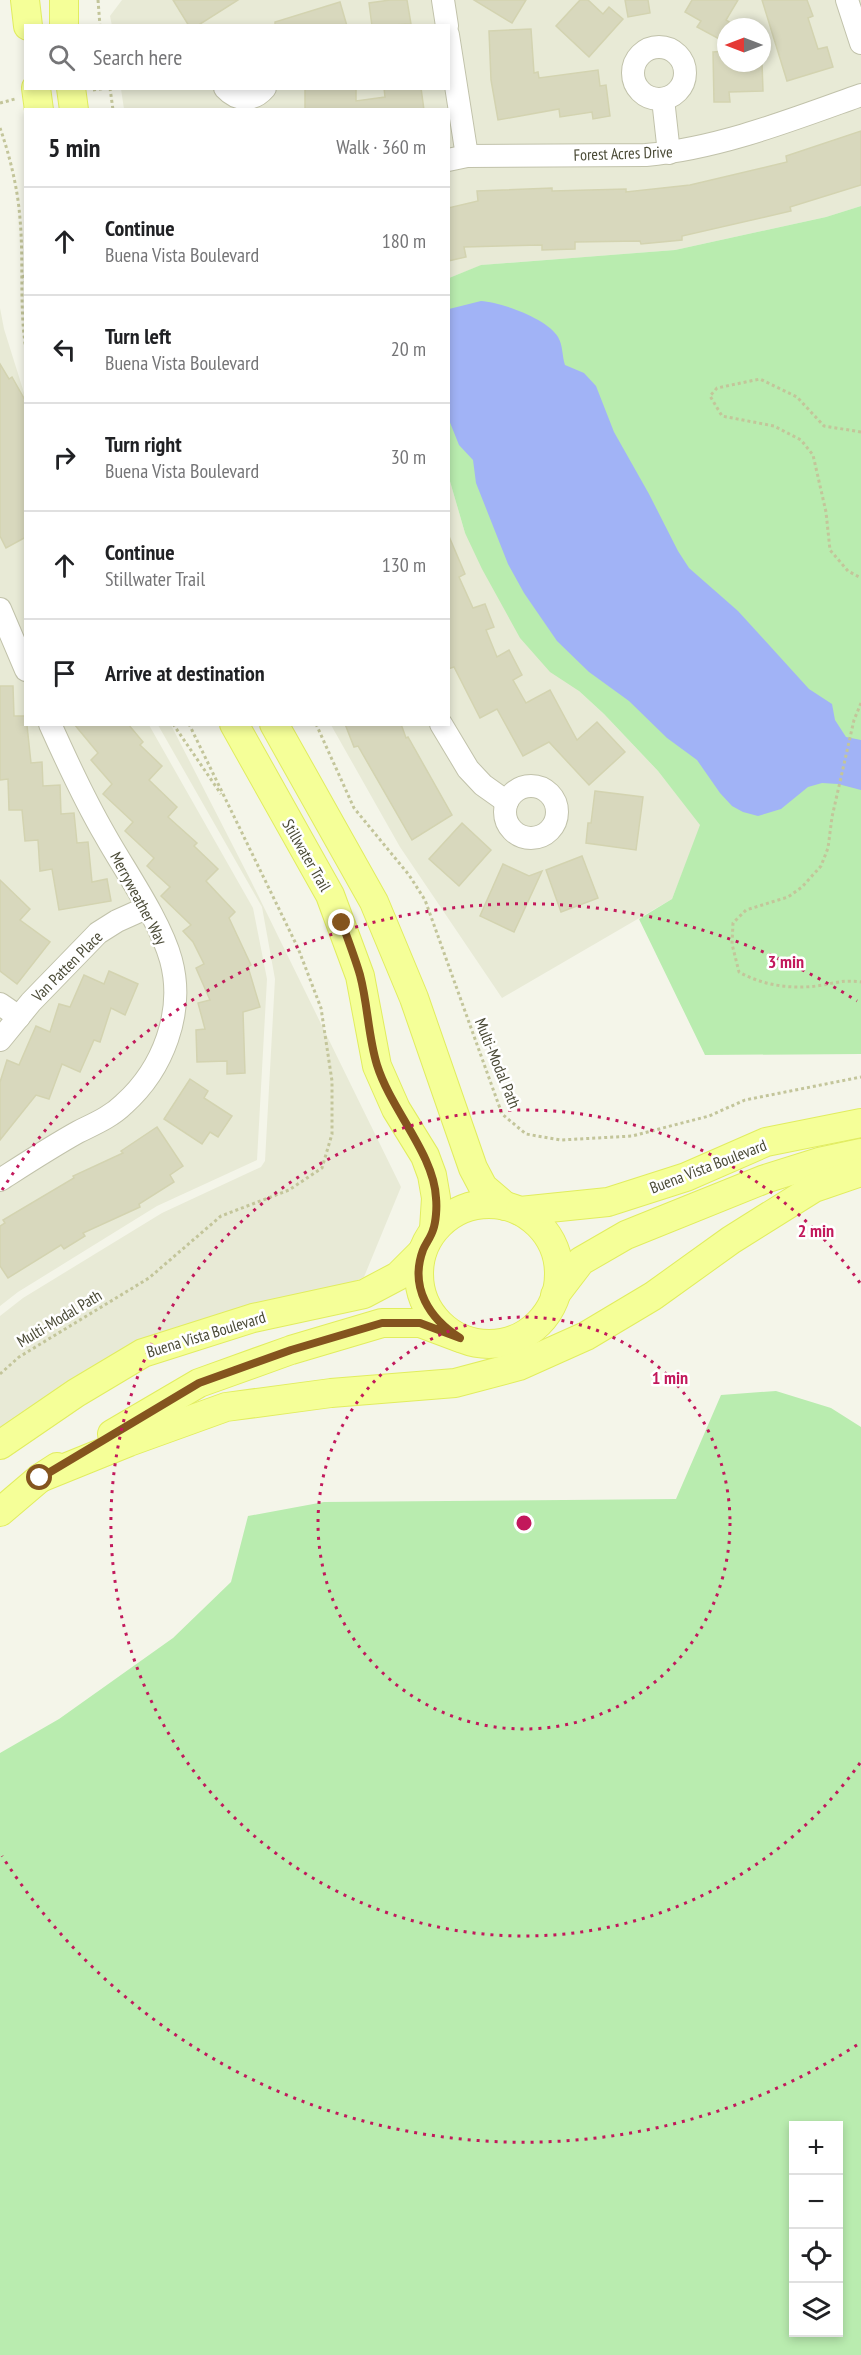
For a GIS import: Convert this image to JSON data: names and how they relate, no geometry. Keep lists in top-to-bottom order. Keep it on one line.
{"streets":{"main road":["Stillwater Trail","Buena Vista Boulevard"],"street":["Forest Acres Drive","Merryweather Way","Van Patten Place"],"path":["Multi-Modal Path"]},"crossings":[["Stillwater Trail","Buena Vista Boulevard"],["Merryweather Way","Van Patten Place"]],"north":"left","page":{"search":"Search here","heading":["5 min","Walk · 360 m"],"list":[["Continue","Buena Vista Boulevard","180 m"],["Turn left","Buena Vista Boulevard","20 m"],["Turn right","Buena Vista Boulevard","30 m"],["Continue","Stillwater Trail","130 m"],"Arrive at destination"],"map_buttons":["+","−"]},"rings":["3 min","2 min","1 min"]}
